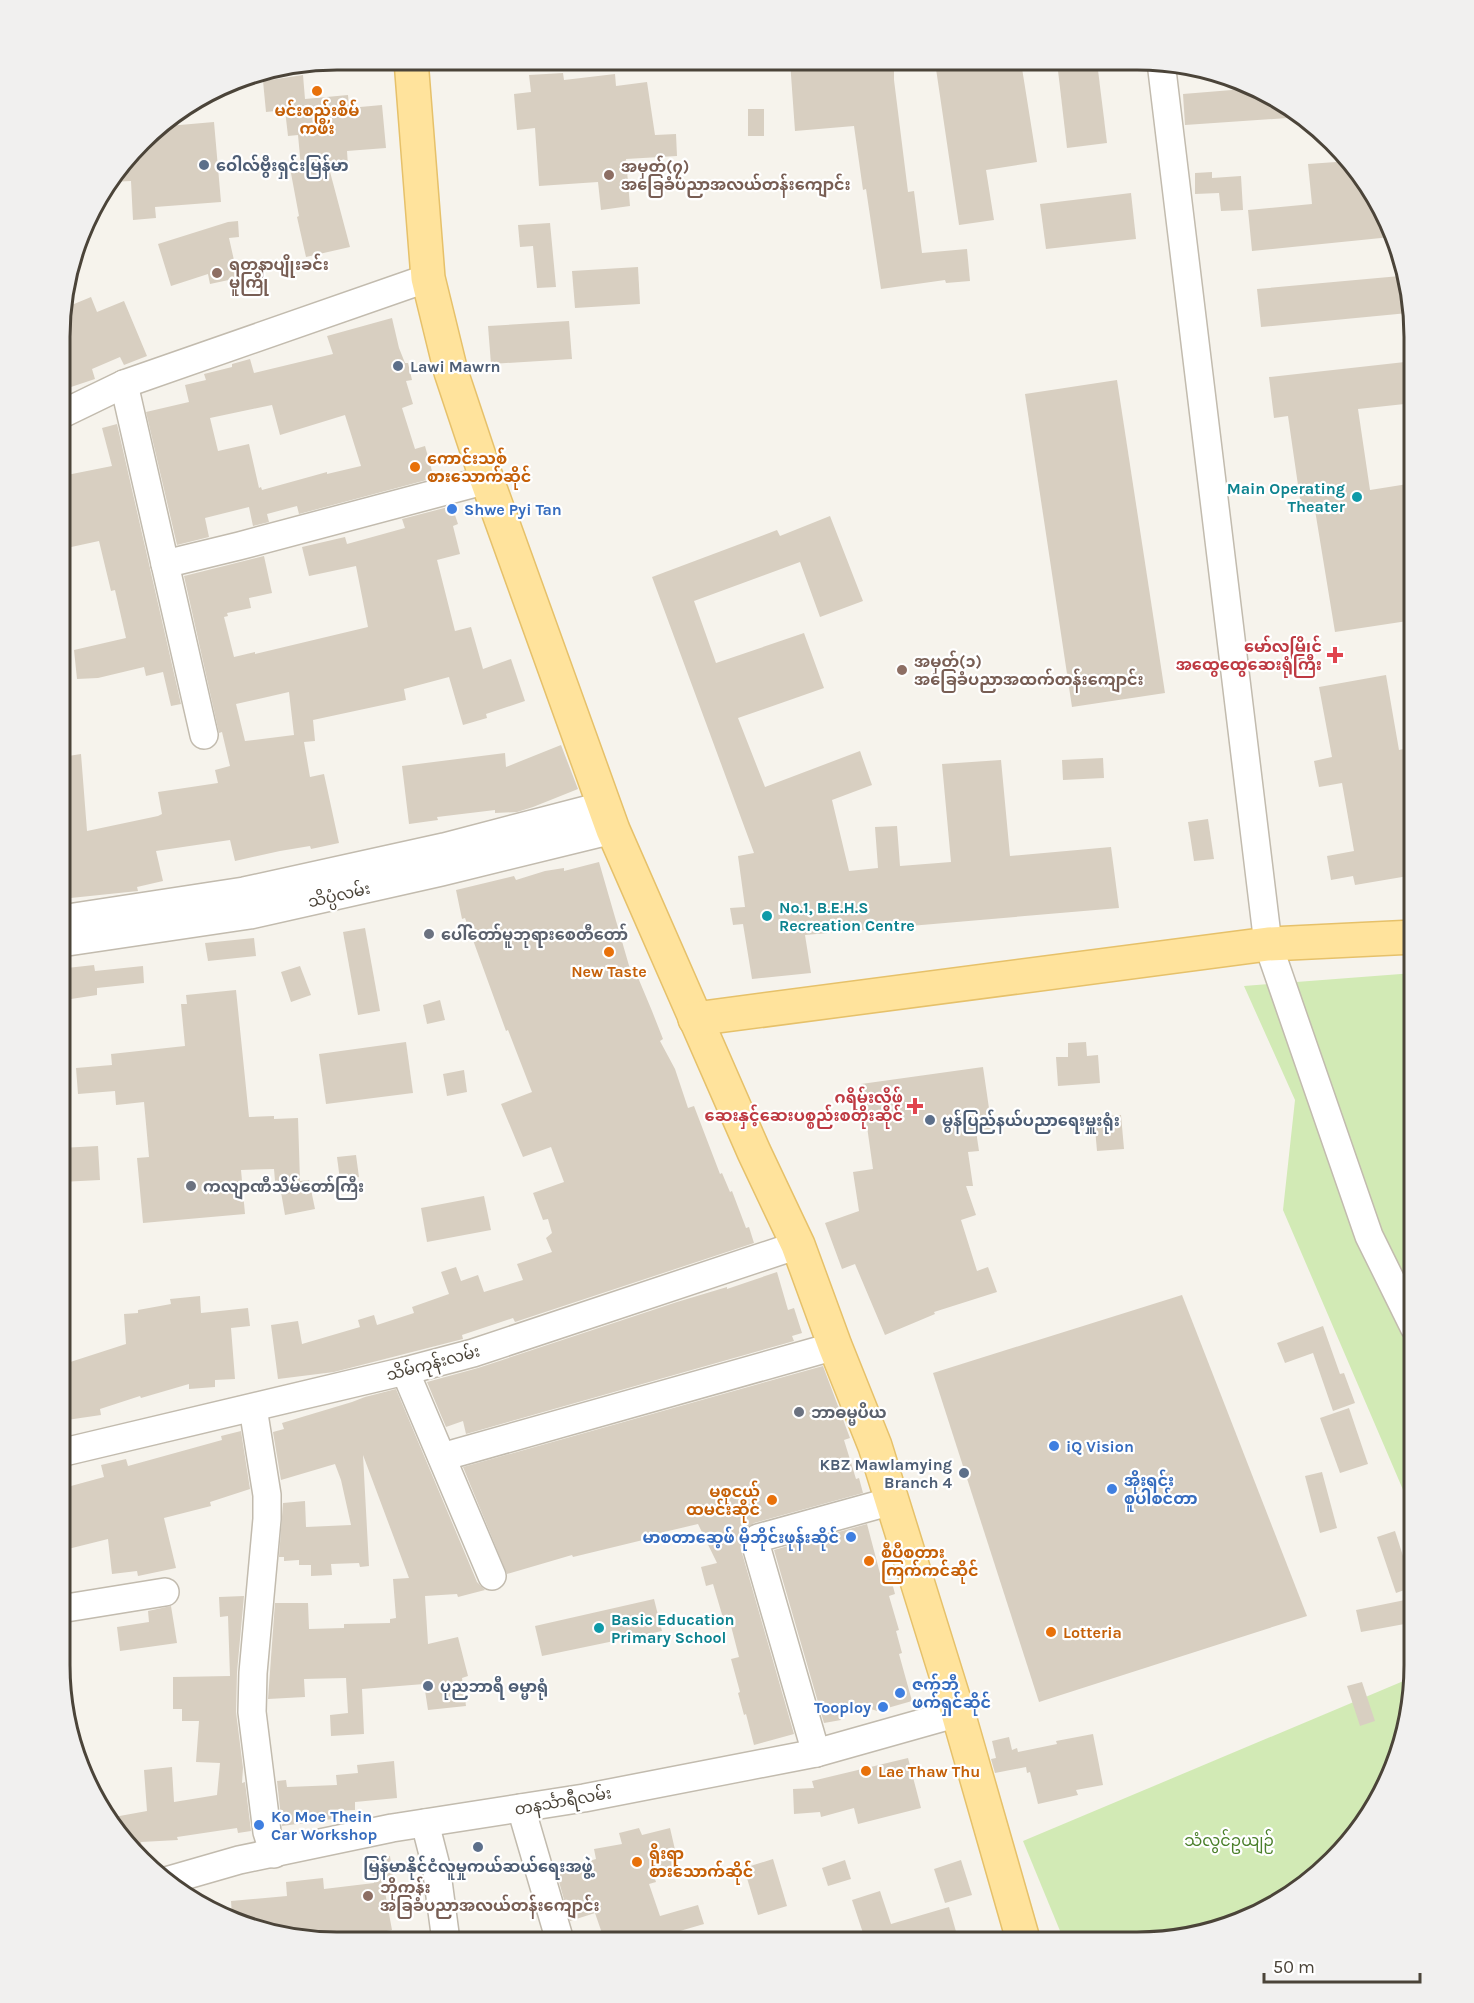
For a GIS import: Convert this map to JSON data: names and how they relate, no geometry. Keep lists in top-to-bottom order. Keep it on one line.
{"streets":{"street":["သိပ္ပံလမ်း","သိမ်ကုန်းလမ်း","တနင်္သာရီလမ်း"]},"parks":["သံလွင်ဥယျဉ်"],"places":{"other":["မင်းစည်းစိမ် ကဖီး","ဝေါလ်ဗွီးရှင်းမြန်မာ","အမှတ်(၇) အခြေခံပညာအလယ်တန်းကျောင်း","ရတနာပျိုးခင်း မူကြို","Lawi Mawrn","ကောင်းသစ် စားသောက်ဆိုင်","Main Operating Theater","Shwe Pyi Tan","အမှတ်(၁) အခြေခံပညာအထက်တန်းကျောင်း","No.1, B.E.H.S Recreation Centre","ပေါ်တော်မူဘုရားစေတီတော်","New Taste","မွန်ပြည်နယ်ပညာရေးမှူးရုံး","ကလျာဏီသိမ်တော်ကြီး","ဘာဓမ္မပိယ","iQ Vision","KBZ Mawlamying Branch 4","အိုးရှင်း စူပါစင်တာ","မစုငယ် ထမင်းဆိုင်","မာစတာဆေ့ဖ် မိုဘိုင်းဖုန်းဆိုင်","စီပီစတား ကြက်ကင်ဆိုင်","Basic Education Primary School","Lotteria","ပုညဘာရီ ဓမ္မာရုံ","ဇက်ဘီ ဖက်ရှင်ဆိုင်","Tooploy","Lae Thaw Thu","Ko Moe Thein Car Workshop","မြန်မာနိုင်ငံလူမှုကယ်ဆယ်ရေးအဖွဲ့","ရိုးရာ စားသောက်ဆိုင်","ဘိုကုန်း အခြခံပညာအလယ်တန်းကျောင်း"],"health":["မော်လမြိုင် အထွေထွေဆေးရုံကြီး","ဂရိမ်းလိဖ် ဆေးနှင့်ဆေးပစ္စည်းစတိုးဆိုင်"]},"scale_bar":"50 m"}
